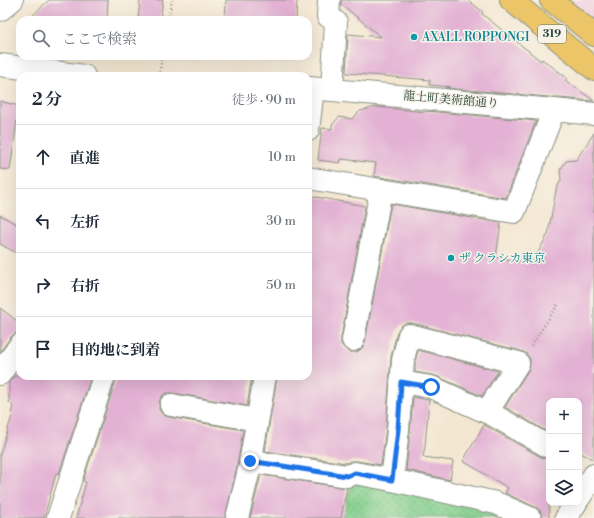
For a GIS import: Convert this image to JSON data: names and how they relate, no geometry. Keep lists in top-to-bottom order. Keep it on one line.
{"streets":{"main road":["319"],"street":["龍土町美術館通り"]},"places":["AXALL ROPPONGI","ザ クラシカ東京"],"page":{"search":"ここで検索","heading":["2 分","徒歩 · 90 m"],"list":[["直進","10 m"],["左折","30 m"],["右折","50 m"],"目的地に到着"],"map_buttons":["+","−"]}}
